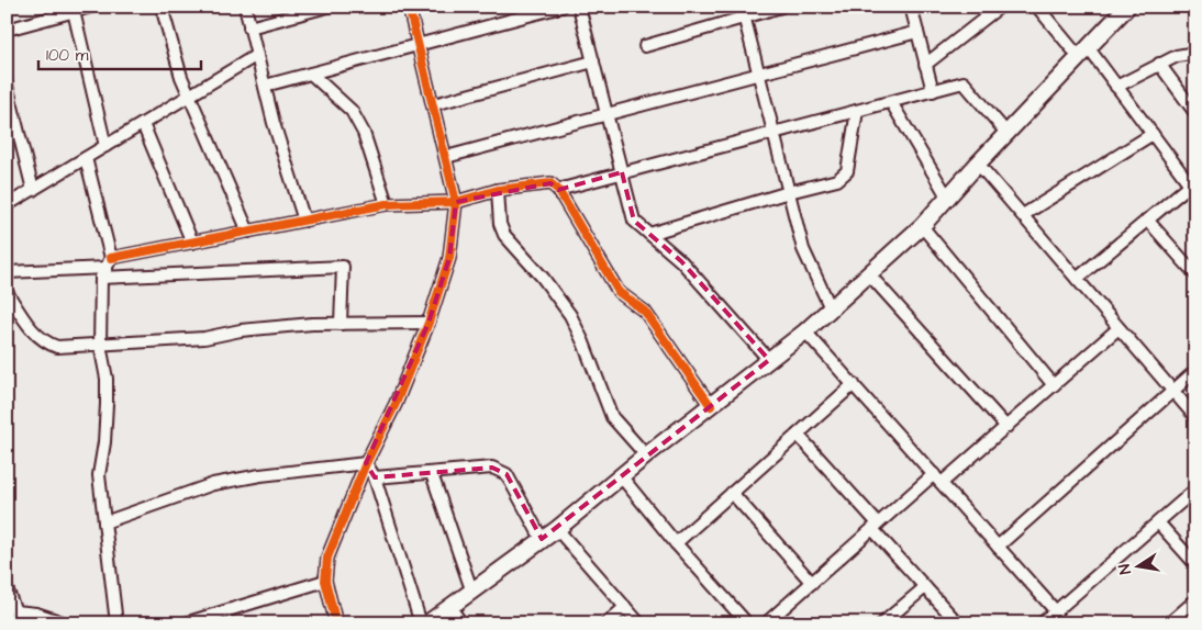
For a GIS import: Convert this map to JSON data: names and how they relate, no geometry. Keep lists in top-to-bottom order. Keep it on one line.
{"scale_bar":"100 m","north":"left"}
